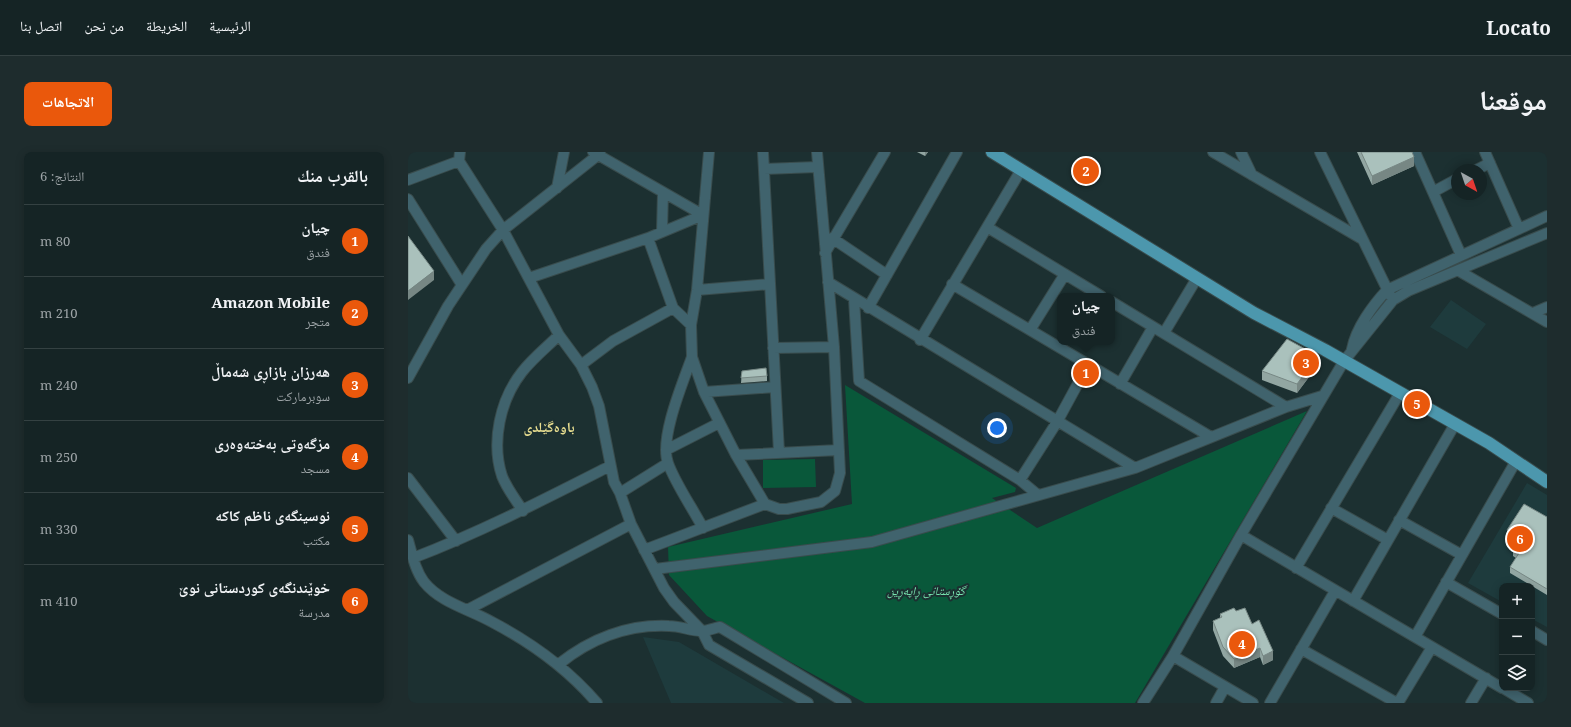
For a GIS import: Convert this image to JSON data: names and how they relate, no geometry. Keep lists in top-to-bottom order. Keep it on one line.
{"districts":["باوەگێلدی"],"parks":["گۆڕستانی ڕاپەڕین"],"north":"bottom right","page":{"header":"Locato","nav":["الرئيسية","الخريطة","من نحن","اتصل بنا"],"title":"موقعنا","buttons":"الاتجاهات","heading":["بالقرب منك","النتائج: 6"],"pins":["2","3","1","5","6","4"],"list":[{"mark":"1","name":"چيان","note":"فندق","value":"80 m"},{"mark":"2","name":"Amazon Mobile","note":"متجر","value":"210 m"},{"mark":"3","name":"هەرزان بازاڕی شەماڵ","note":"سوبرماركت","value":"240 m"},{"mark":"4","name":"مزگەوتی بەختەوەری","note":"مسجد","value":"250 m"},{"mark":"5","name":"نوسینگەی ناظم کاکە","note":"مكتب","value":"330 m"},{"mark":"6","name":"خوێندنگەی کوردستانی نوێ","note":"مدرسة","value":"410 m"}],"popup":["چيان","فندق"],"map_buttons":["+","−"]}}
